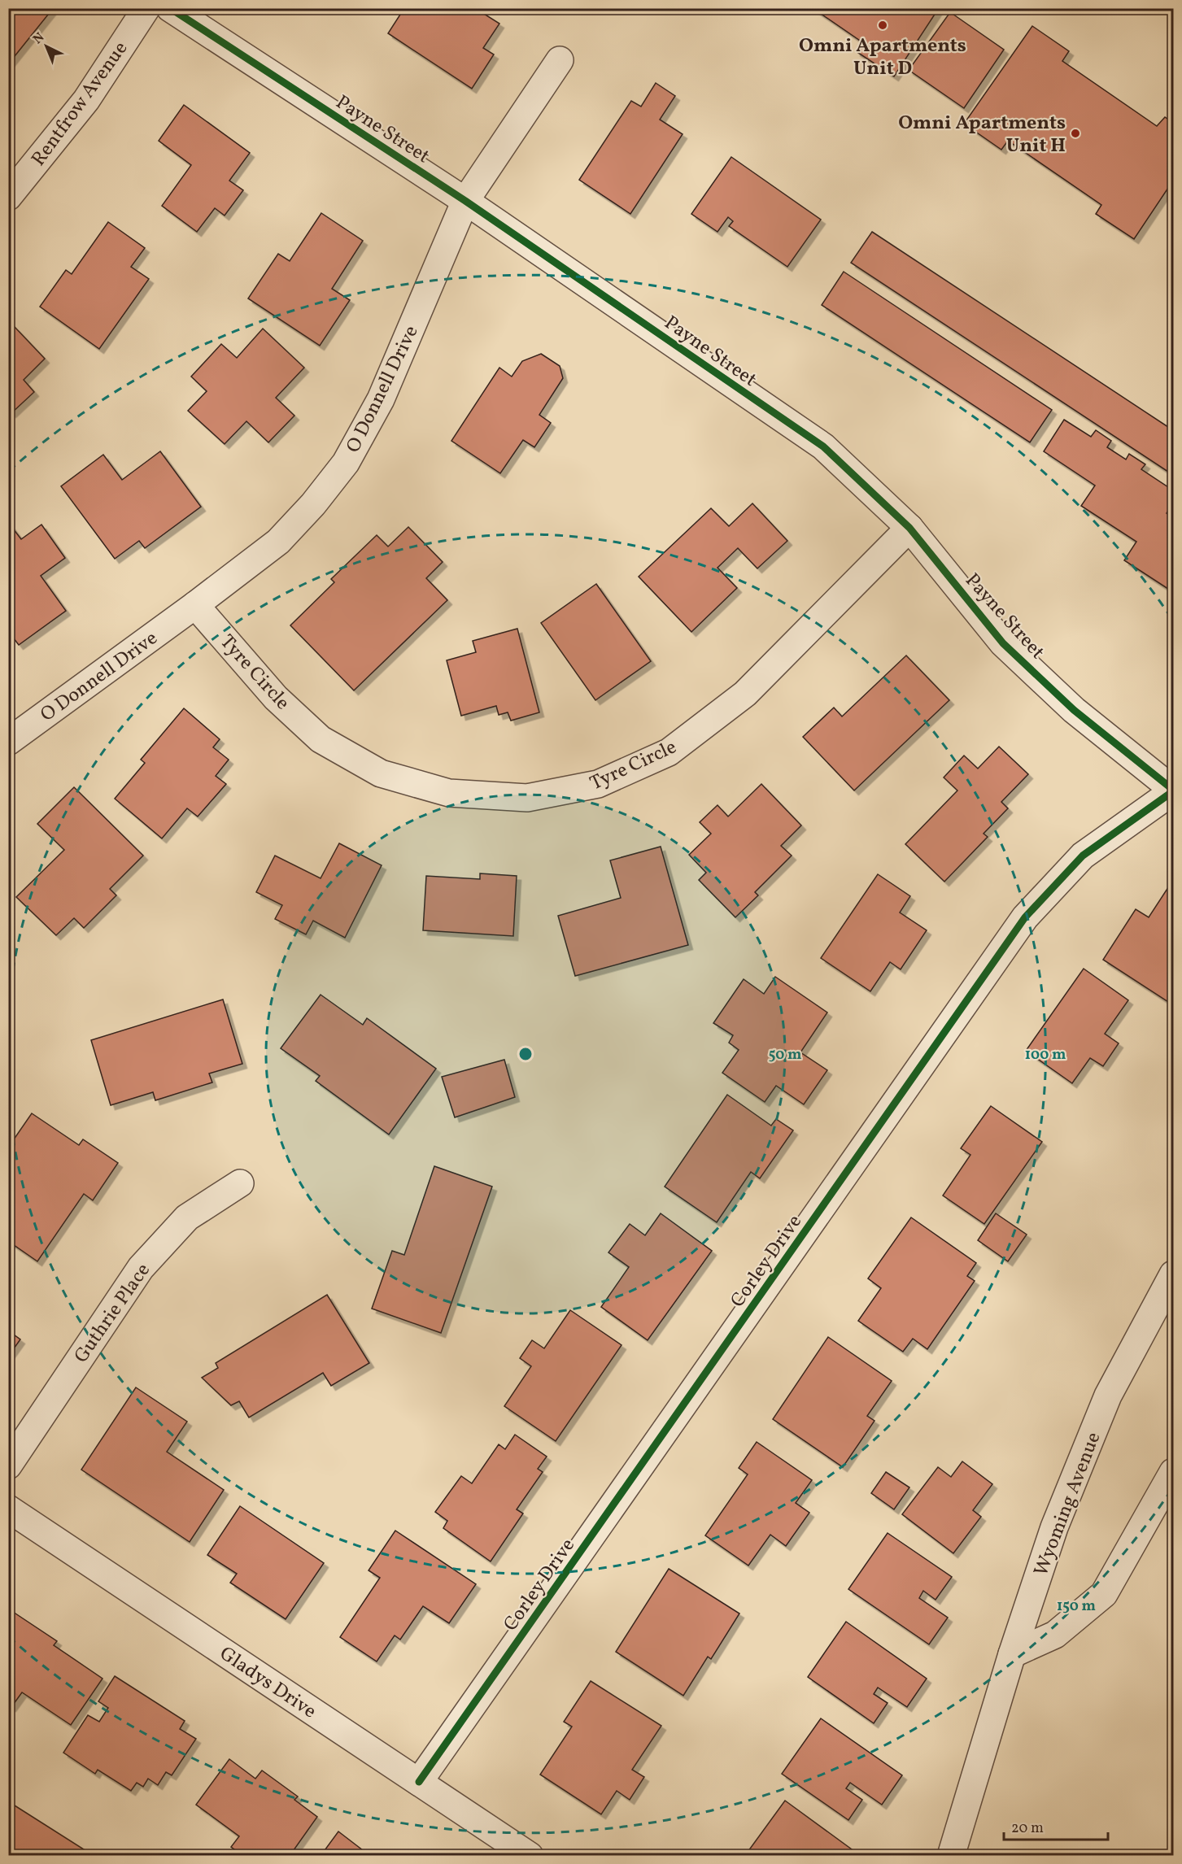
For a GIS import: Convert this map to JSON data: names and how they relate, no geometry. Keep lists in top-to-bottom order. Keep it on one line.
{"streets":{"street":["Rentfrow Avenue","Payne Street","O Donnell Drive","Tyre Circle","Corley Drive","Guthrie Place","Wyoming Avenue","Gladys Drive"]},"crossings":[["Payne Street","O Donnell Drive"],["Payne Street","Tyre Circle"],["Payne Street","Corley Drive"],["O Donnell Drive","Tyre Circle"],["Corley Drive","Gladys Drive"]],"places":["Omni Apartments Unit D","Omni Apartments Unit H"],"scale_bar":"20 m","north":"top left","rings":["50 m","100 m","150 m"]}
